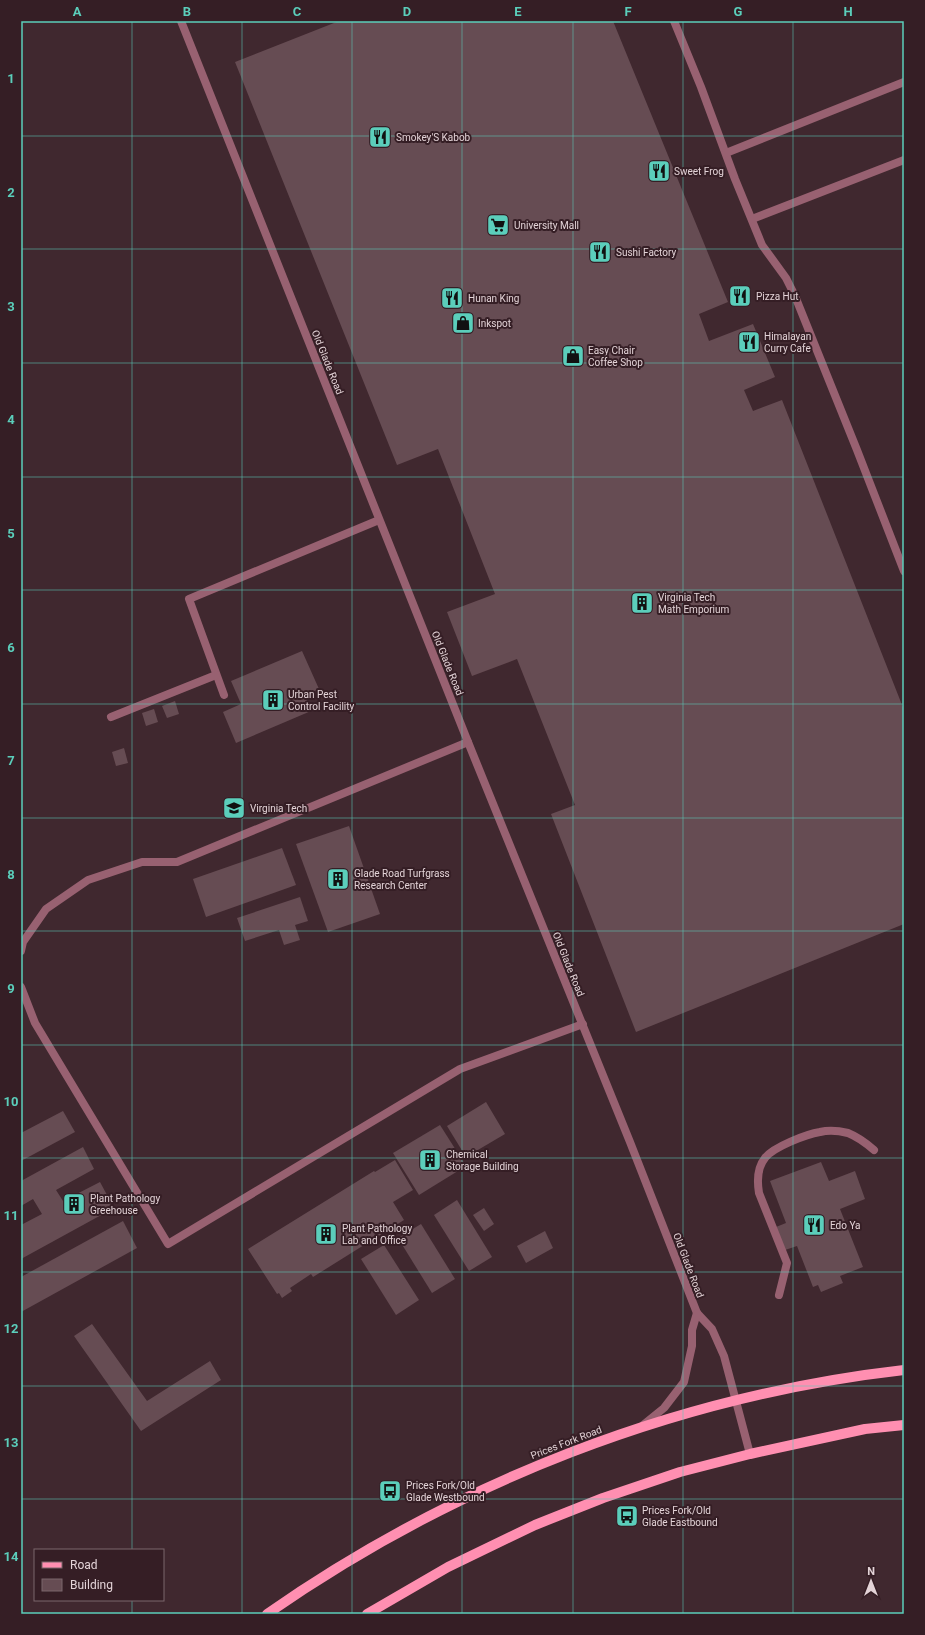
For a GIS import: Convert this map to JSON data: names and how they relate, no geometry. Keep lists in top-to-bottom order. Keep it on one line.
{"streets":{"main road":["Prices Fork Road"],"street":["Old Glade Road"]},"crossings":[["Old Glade Road","Prices Fork Road"]],"places":{"restaurant":["Smokey'S Kabob","Sweet Frog","Sushi Factory","Pizza Hut","Hunan King","Himalayan Curry Cafe","Edo Ya"],"supermarket":["University Mall"],"shop":["Inkspot","Easy Chair Coffee Shop"],"building":["Virginia Tech Math Emporium","Urban Pest Control Facility","Glade Road Turfgrass Research Center","Chemical Storage Building","Plant Pathology Greehouse","Plant Pathology Lab and Office"],"school or university":["Virginia Tech"],"bus stop":["Prices Fork/Old Glade Westbound","Prices Fork/Old Glade Eastbound"]},"legend":["Road","Building"],"north":"top","grid":{"columns":["A","B","C","D","E","F","G","H"],"rows":["1","2","3","4","5","6","7","8","9","10","11","12","13","14"]}}
